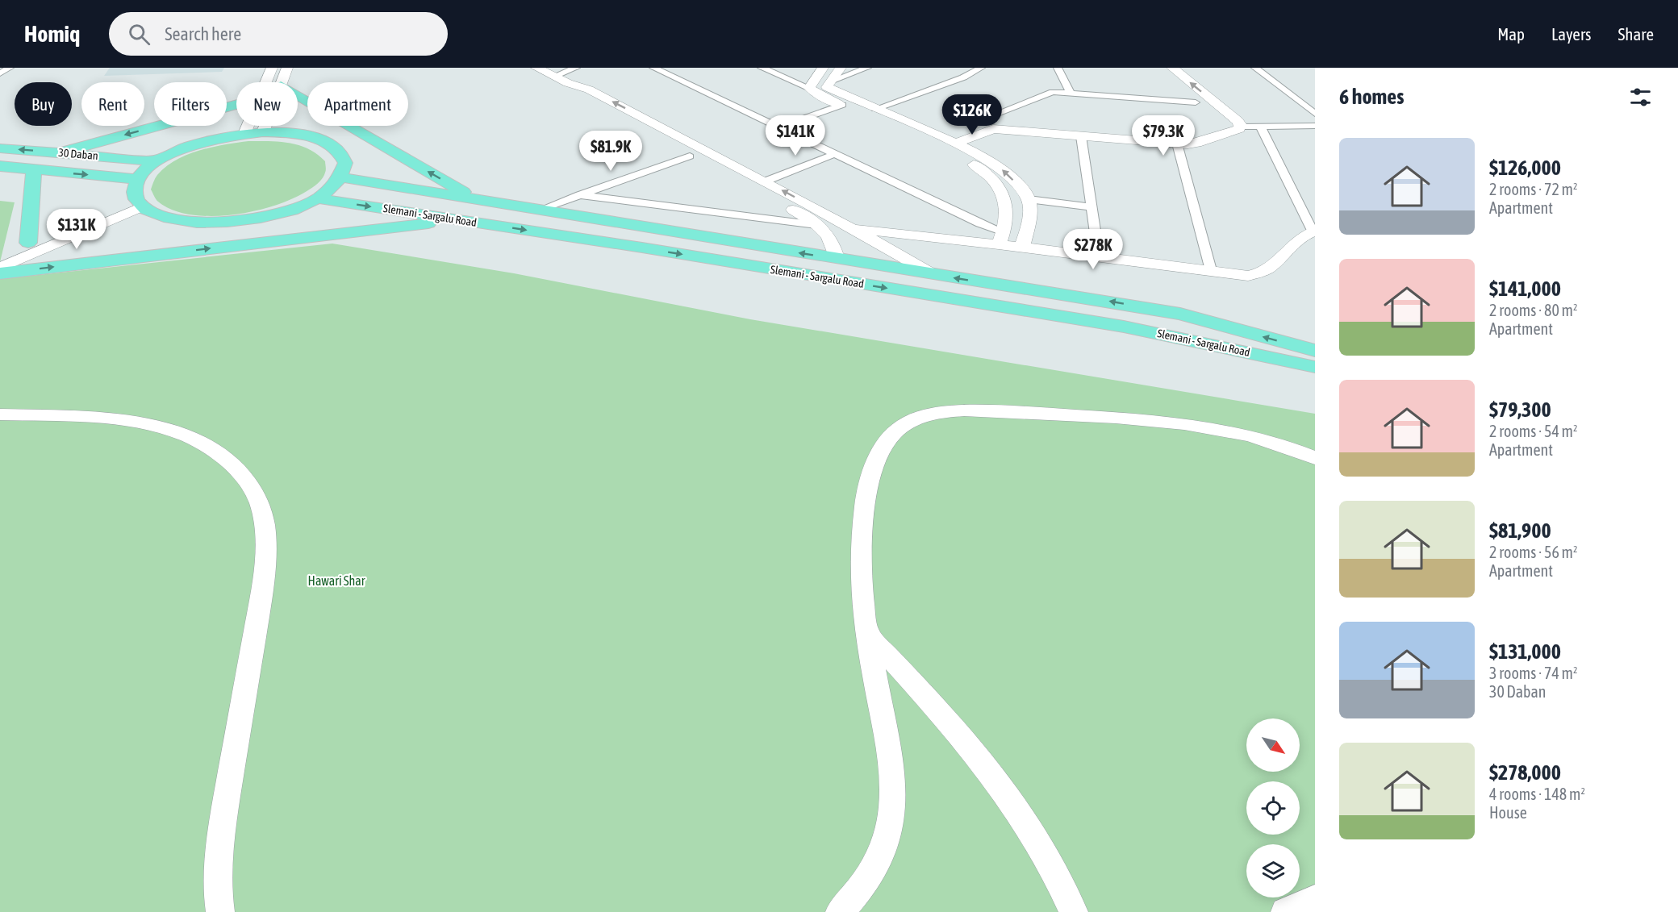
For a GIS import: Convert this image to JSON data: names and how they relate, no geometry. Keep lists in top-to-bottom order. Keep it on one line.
{"streets":{"main road":["30 Daban","Slemani - Sargalu Road"]},"parks":["Hawari Shar"],"north":"bottom right","page":{"header":"Homiq","search":"Search here","nav":["Map","Layers","Share"],"heading":"6 homes","chip":["Buy","Rent","Filters","New","Apartment"],"price":["$126K","$141K","$79.3K","$81.9K","$131K","$278K"],"list":[{"name":"$126,000","note":"2 rooms · 72 m² · Apartment"},{"name":"$141,000","note":"2 rooms · 80 m² · Apartment"},{"name":"$79,300","note":"2 rooms · 54 m² · Apartment"},{"name":"$81,900","note":"2 rooms · 56 m² · Apartment"},{"name":"$131,000","note":"3 rooms · 74 m² · 30 Daban"},{"name":"$278,000","note":"4 rooms · 148 m² · House"}]}}
